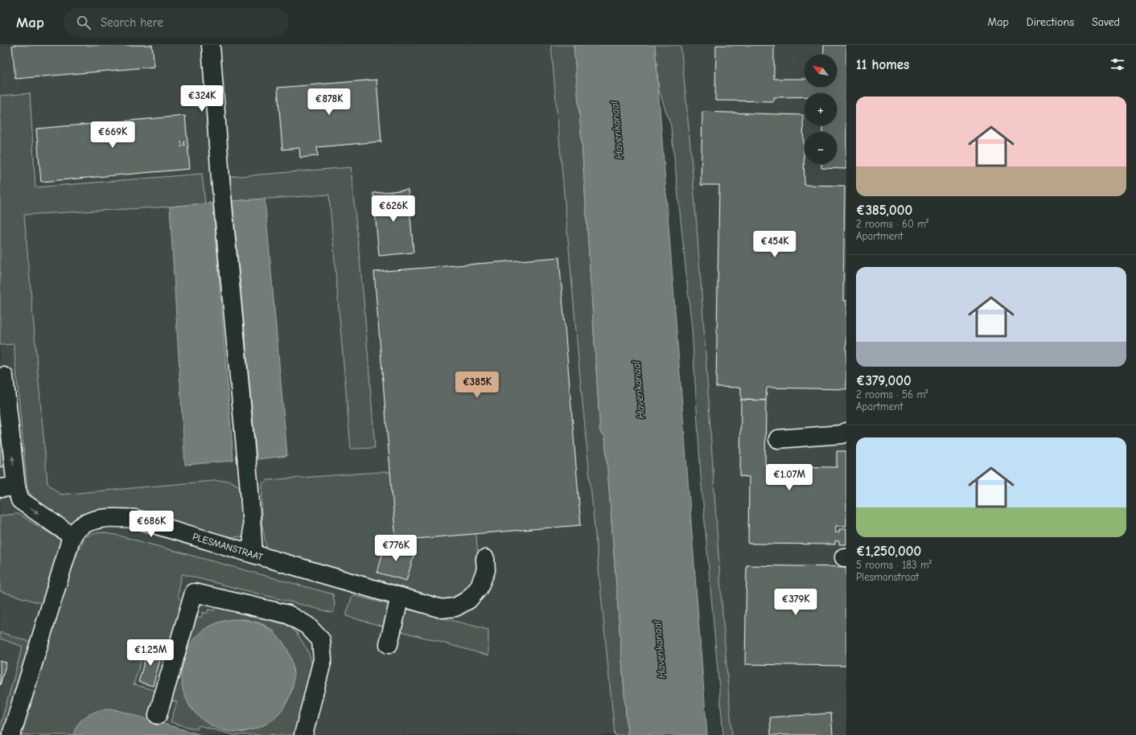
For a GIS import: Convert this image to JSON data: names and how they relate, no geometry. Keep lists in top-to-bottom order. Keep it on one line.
{"streets":{"street":["PLESMANSTRAAT"]},"water":["Havenkanaal"],"house_numbers":["14"],"north":"top left","page":{"header":"Map","search":"Search here","nav":["Map","Directions","Saved"],"heading":"11 homes","map_buttons":["+","−"],"list":[{"name":"€385,000","note":"2 rooms · 60 m² · Apartment"},{"name":"€379,000","note":"2 rooms · 56 m² · Apartment"},{"name":"€1,250,000","note":"5 rooms · 183 m² · Plesmanstraat"}],"price":["€324K","€878K","€669K","€626K","€454K","€385K","€1.07M","€686K","€776K","€379K","€1.25M"]}}
